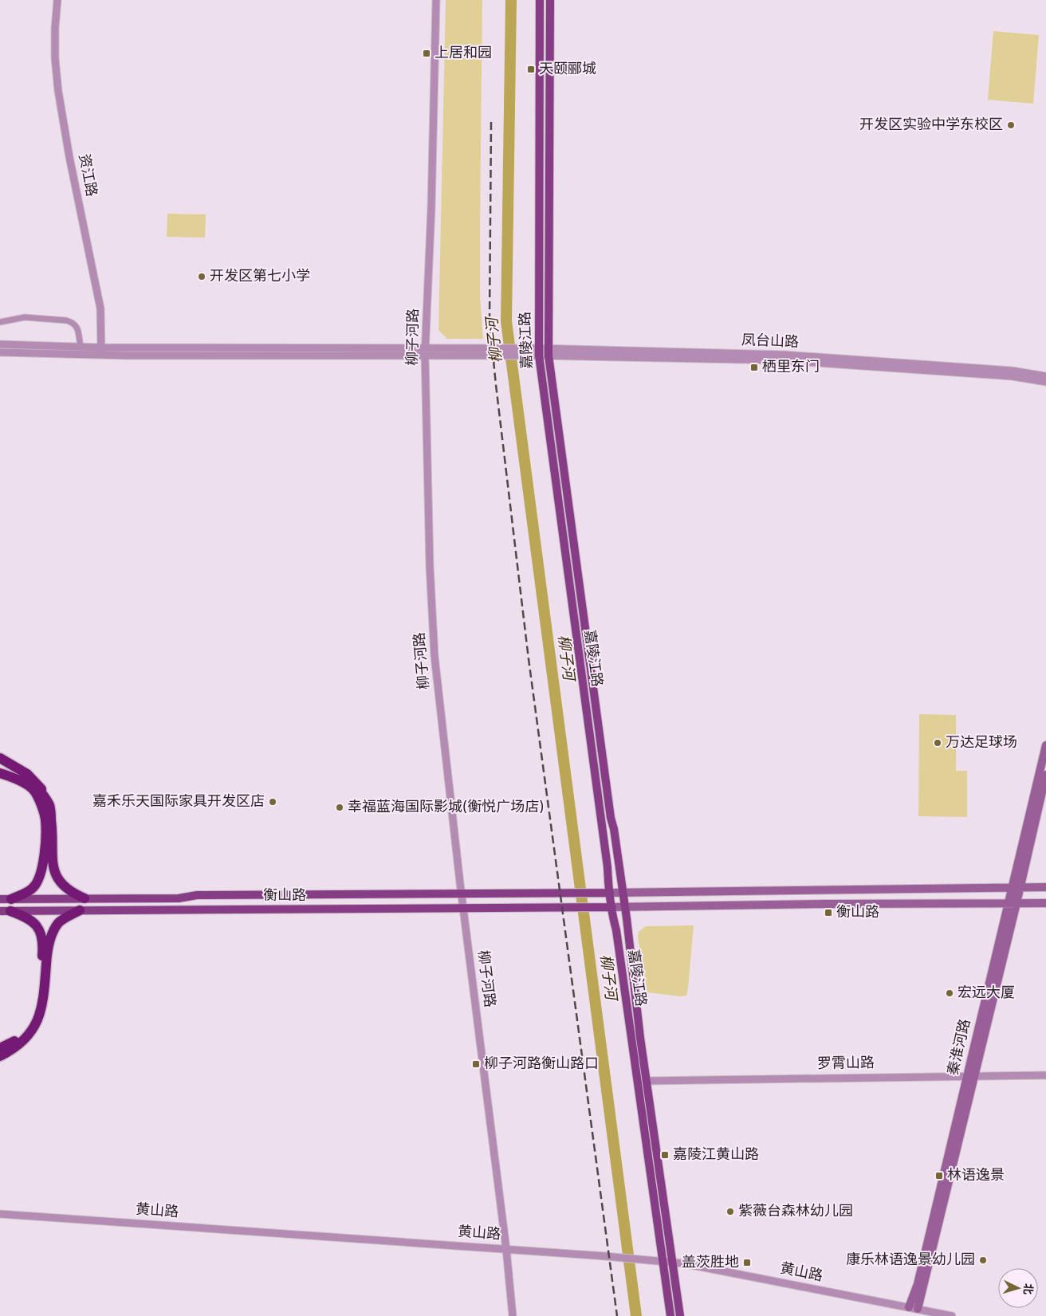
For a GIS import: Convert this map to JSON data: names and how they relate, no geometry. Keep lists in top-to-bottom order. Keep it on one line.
{"streets":{"main road":["嘉陵江路","衡山路","秦淮河路"],"street":["资江路","柳子河路","凤台山路","罗霄山路","黄山路"]},"crossings":[["资江路","凤台山路"],["柳子河路","凤台山路"],["柳子河路","衡山路"],["柳子河路","黄山路"],["嘉陵江路","凤台山路"],["嘉陵江路","衡山路"],["嘉陵江路","罗霄山路"],["嘉陵江路","黄山路"],["秦淮河路","罗霄山路"],["秦淮河路","黄山路"]],"water":["柳子河"],"places":{"transit":["上居和园","天颐郦城","栖里东门","衡山路","柳子河路衡山路口","嘉陵江黄山路","林语逸景","盖茨胜地"],"other":["开发区实验中学东校区","开发区第七小学","万达足球场","嘉禾乐天国际家具开发区店","幸福蓝海国际影城(衡悦广场店)","宏远大厦","紫薇台森林幼儿园","康乐林语逸景幼儿园"]},"north":"right"}
